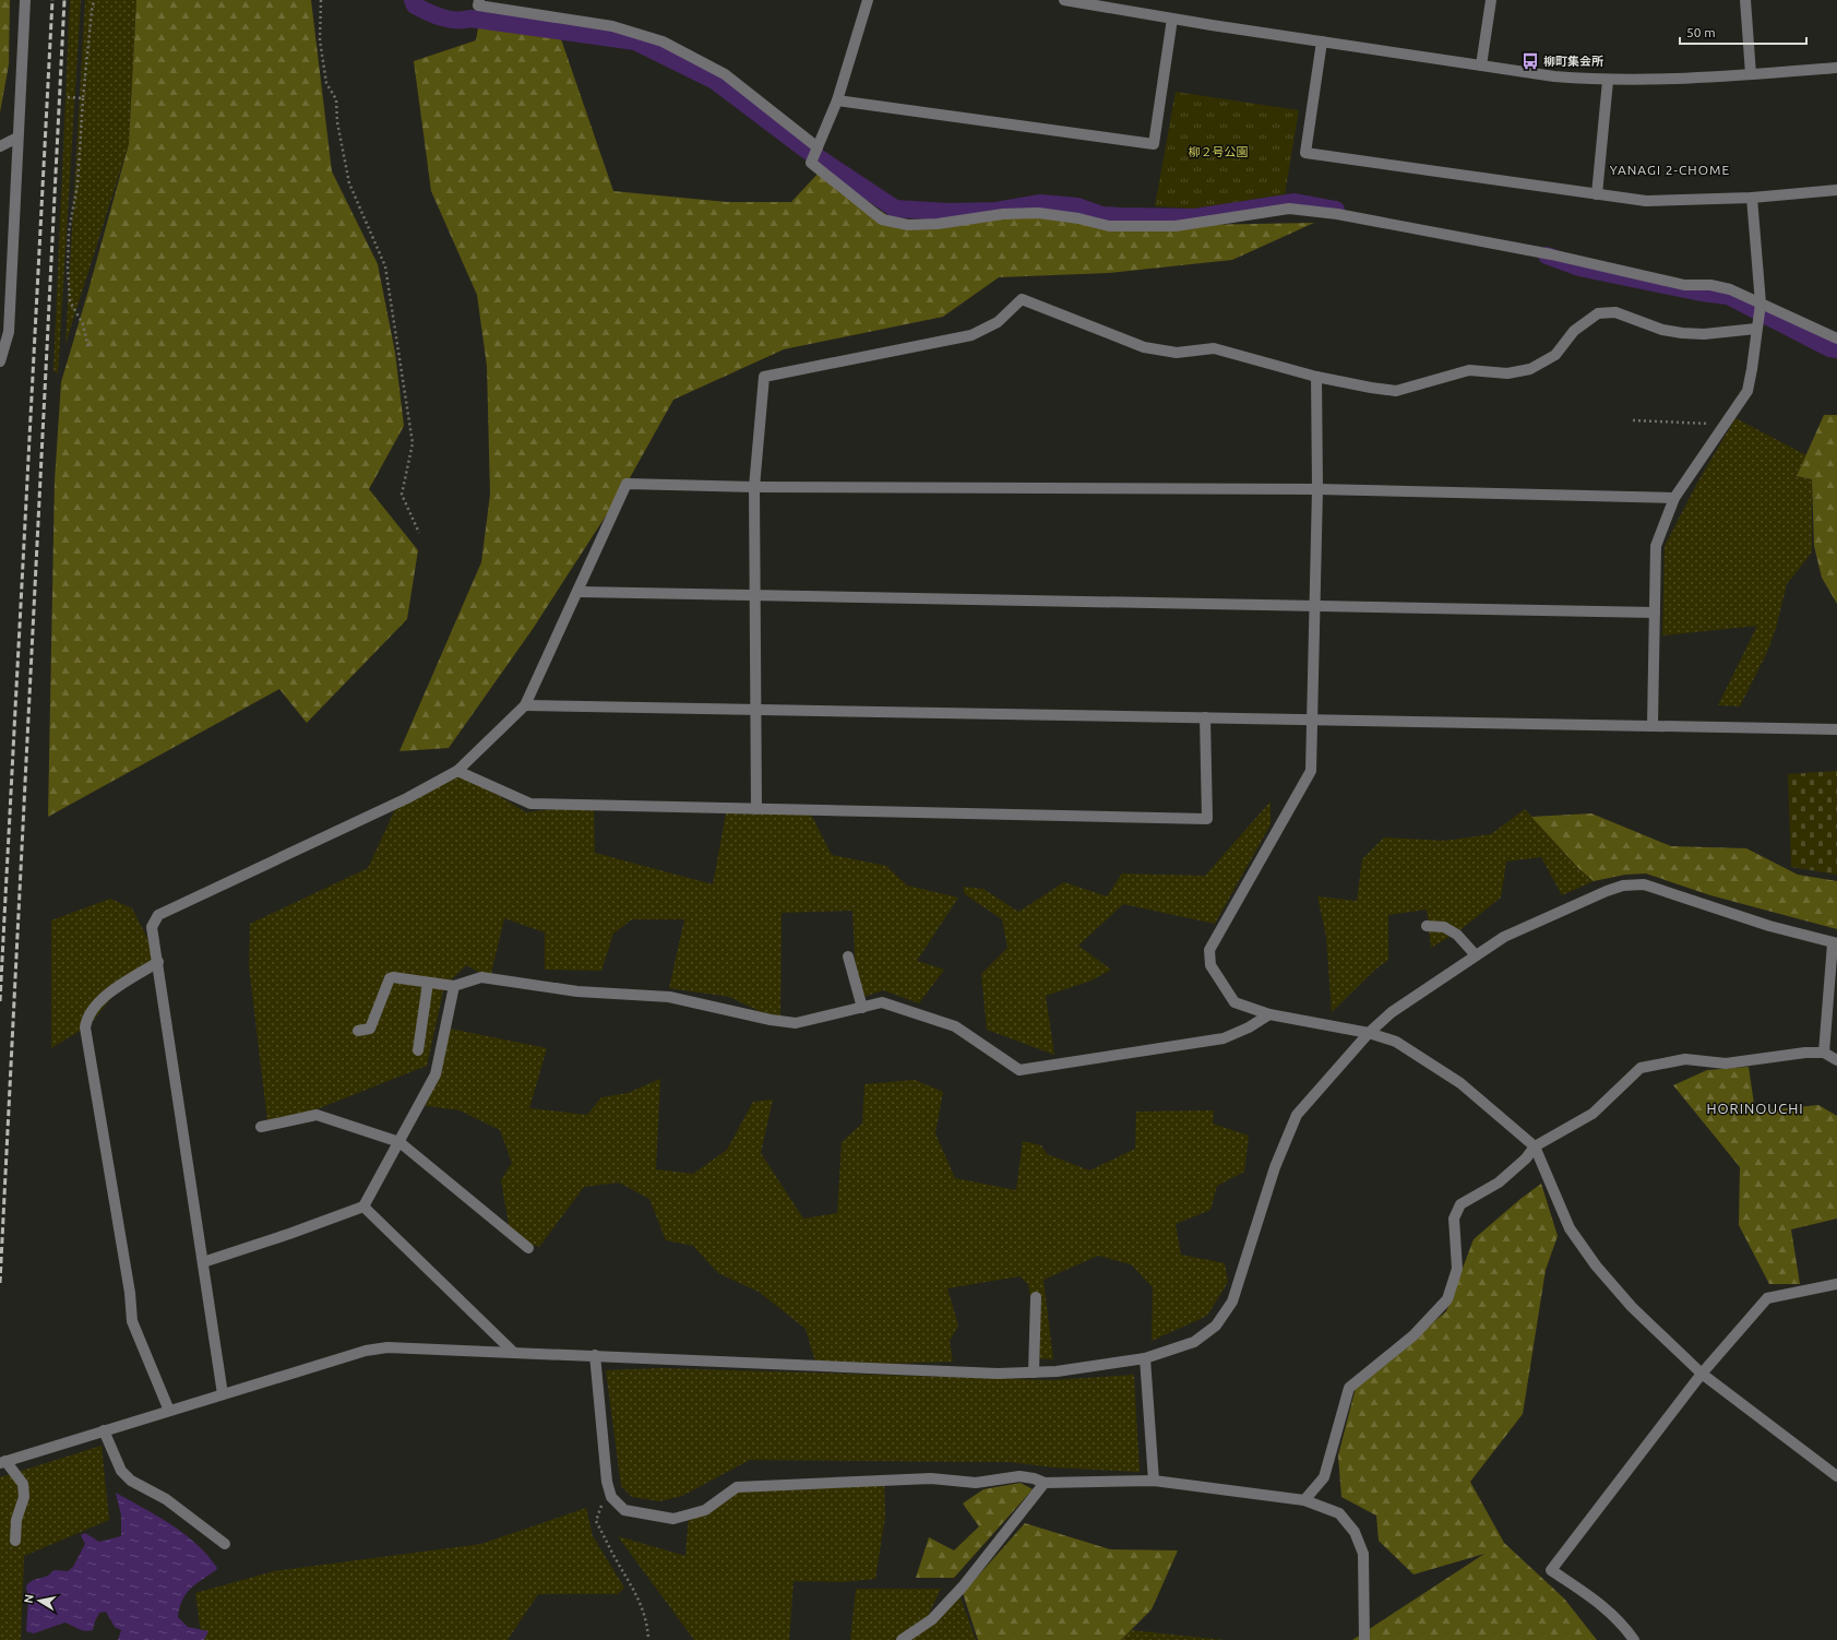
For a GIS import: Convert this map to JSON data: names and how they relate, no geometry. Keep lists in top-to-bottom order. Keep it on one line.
{"districts":["YANAGI 2-CHOME","HORINOUCHI"],"parks":["柳２号公園"],"places":{"bus stop":["柳町集会所"]},"scale_bar":"50 m","north":"left"}
